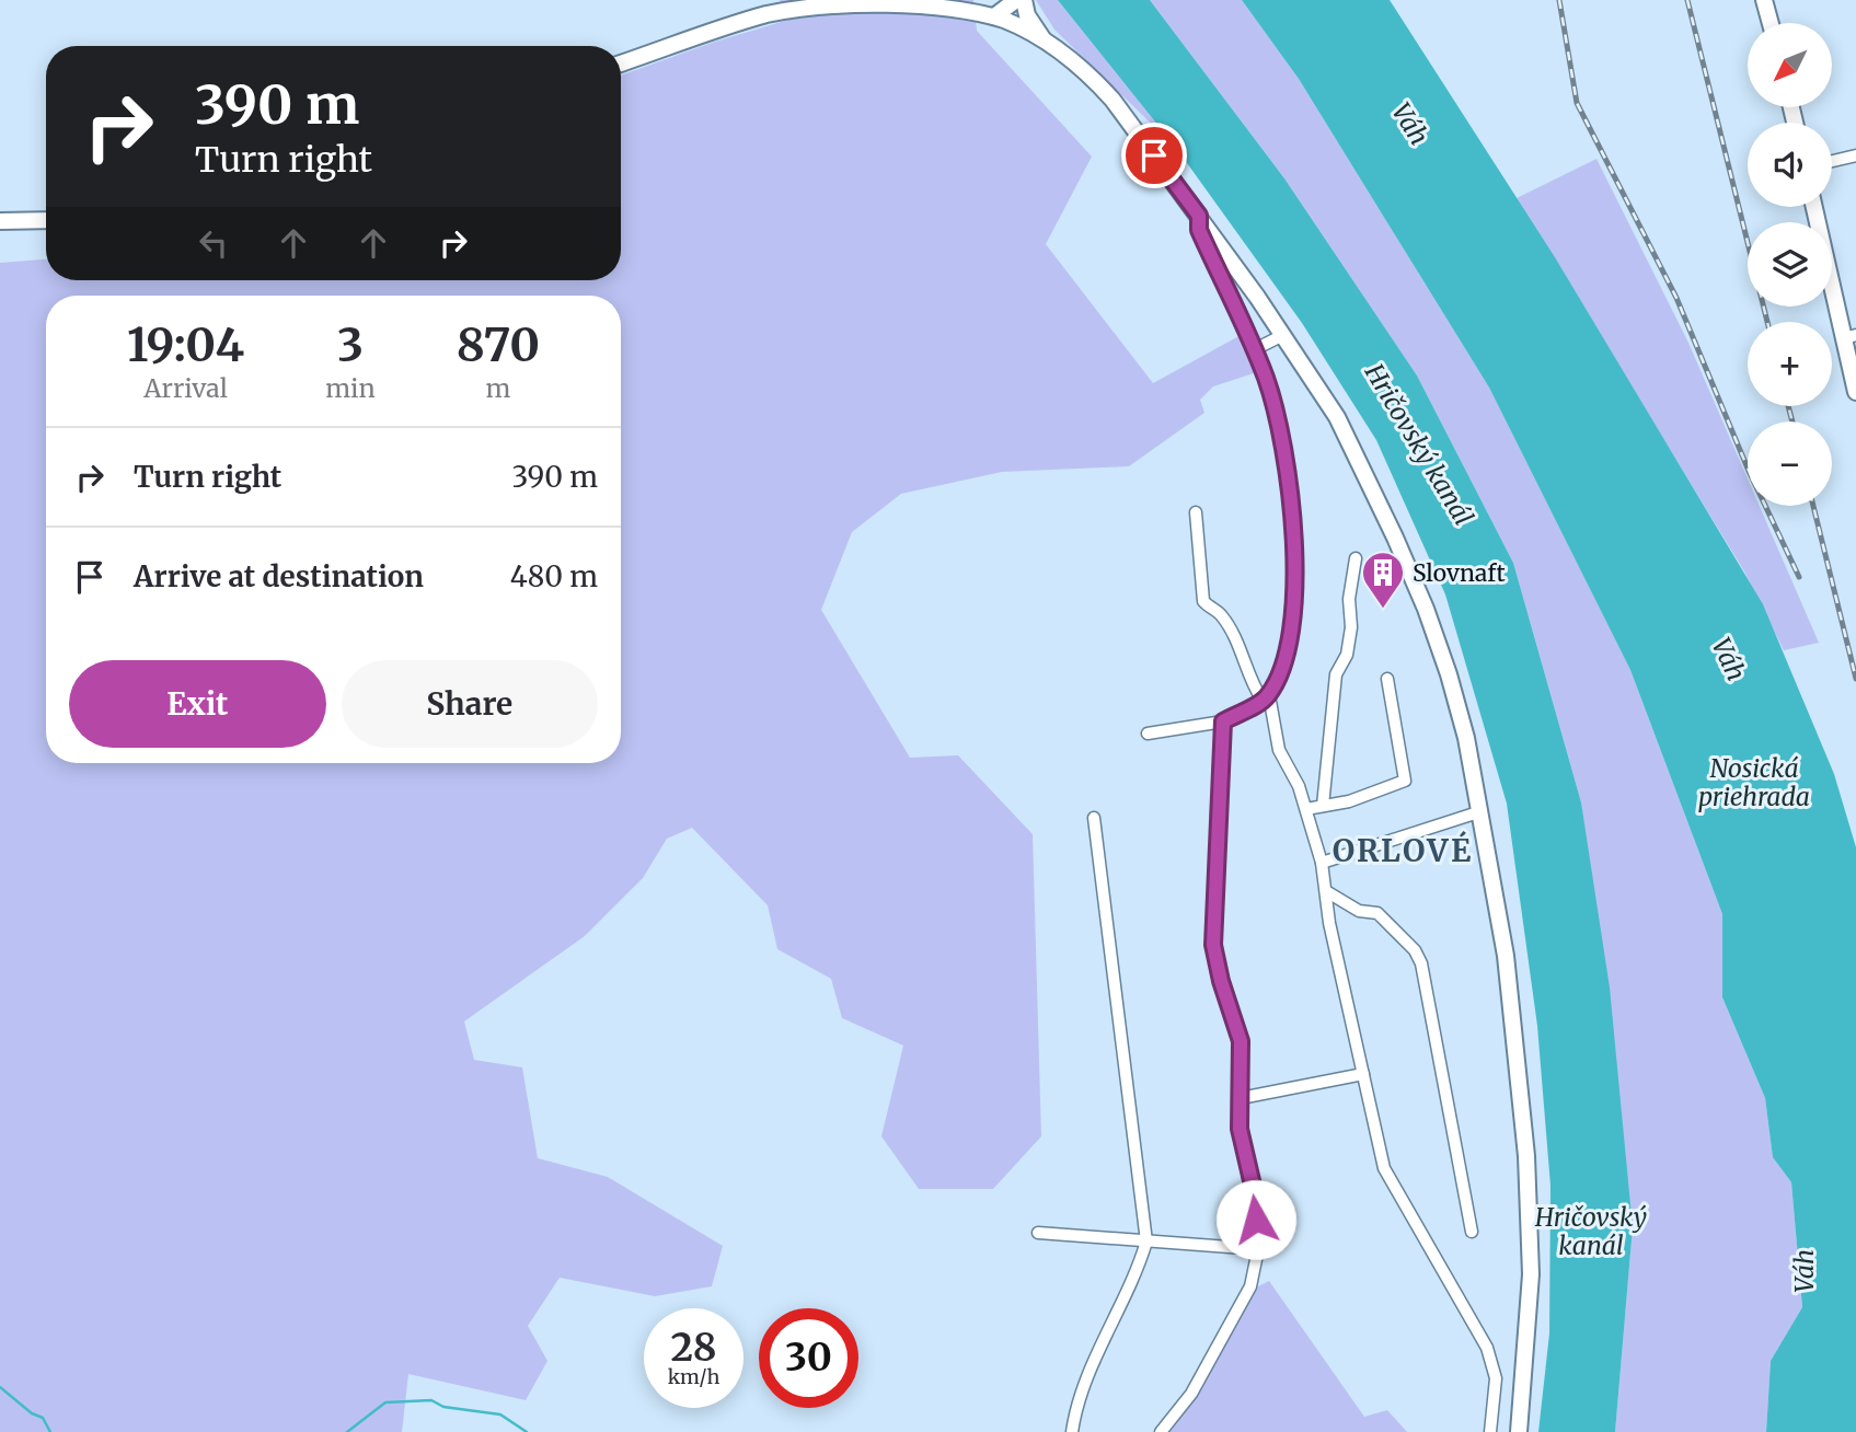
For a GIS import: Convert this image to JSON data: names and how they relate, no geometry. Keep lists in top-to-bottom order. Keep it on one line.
{"districts":["ORLOVÉ"],"water":["Váh","Hričovský kanál","Nosická priehrada"],"places":{"building":["Slovnaft"]},"north":"bottom left","page":{"map_buttons":["+","−"],"turn":["390 m","Turn right"],"eta":["19:04","Arrival","3","min","870","m"],"list":[{"name":"Turn right","value":"390 m"},{"name":"Arrive at destination","value":"480 m"}],"buttons":["Exit","Share"],"speed":"28 km/h","limit":"30"}}
